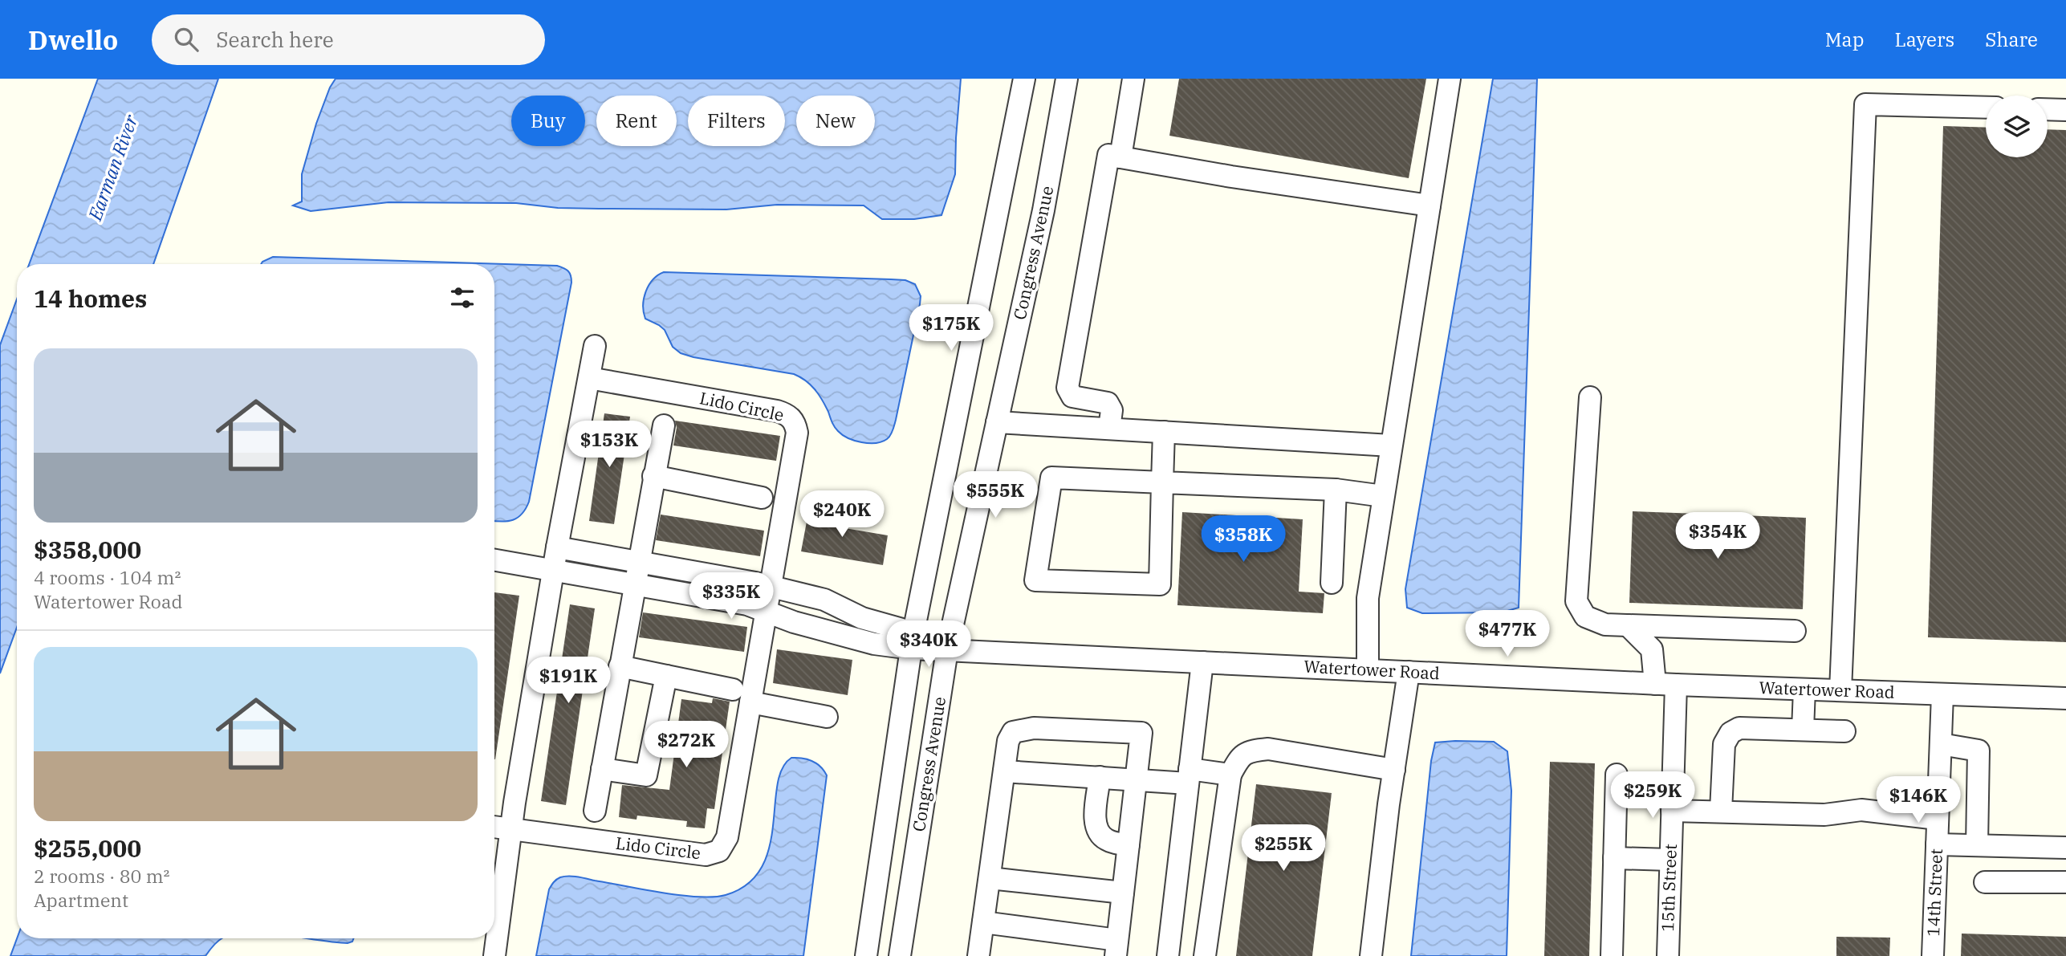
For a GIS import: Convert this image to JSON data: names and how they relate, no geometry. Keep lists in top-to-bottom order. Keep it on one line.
{"streets":{"street":["Congress Avenue","Lido Circle","Watertower Road","15th Street","14th Street"]},"crossings":[["Congress Avenue","Watertower Road"],["Watertower Road","15th Street"],["Watertower Road","14th Street"]],"water":["Earman River"],"page":{"header":"Dwello","search":"Search here","nav":["Map","Layers","Share"],"chip":["Buy","Rent","Filters","New"],"heading":"14 homes","price":["$175K","$153K","$555K","$240K","$354K","$358K","$335K","$477K","$340K","$191K","$272K","$259K","$146K","$255K"],"list":[{"name":"$358,000","note":"4 rooms · 104 m² · Watertower Road"},{"name":"$255,000","note":"2 rooms · 80 m² · Apartment"}]}}
